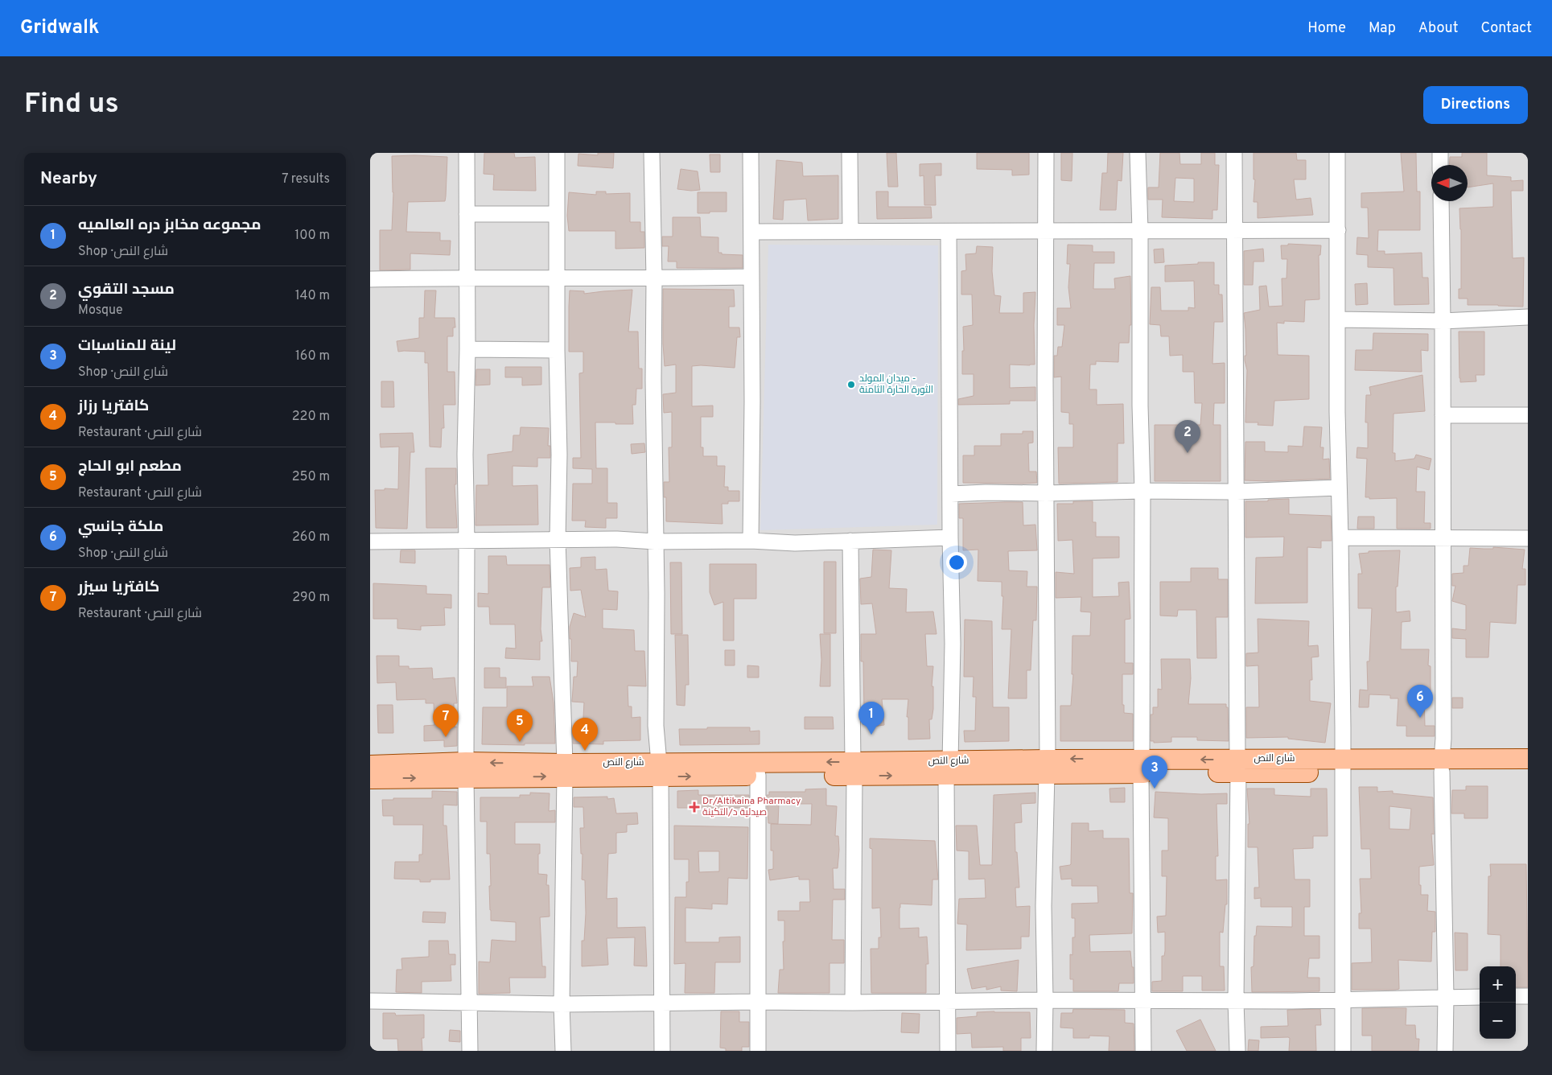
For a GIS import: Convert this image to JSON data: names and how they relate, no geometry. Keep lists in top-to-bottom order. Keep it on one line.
{"streets":{"main road":["شارع النص"]},"places":{"other":["ميدان المولد - الثورة الحارة الثامنة"],"health":["Dr/Altikaina Pharmacy صيدلية د/التكينة"]},"north":"left","page":{"header":"Gridwalk","nav":["Home","Map","About","Contact"],"buttons":"Directions","title":"Find us","heading":["Nearby","7 results"],"list":[{"mark":"1","name":"مجموعه مخابز دره العالميه","note":"Shop · شارع النص","value":"100 m"},{"mark":"2","name":"مسجد التقوي","note":"Mosque","value":"140 m"},{"mark":"3","name":"لينة للمناسبات","note":"Shop · شارع النص","value":"160 m"},{"mark":"4","name":"كافتريا رزاز","note":"Restaurant · شارع النص","value":"220 m"},{"mark":"5","name":"مطعم ابو الحاج","note":"Restaurant · شارع النص","value":"250 m"},{"mark":"6","name":"ملكة جانسي","note":"Shop · شارع النص","value":"260 m"},{"mark":"7","name":"كافتريا سيزر","note":"Restaurant · شارع النص","value":"290 m"}],"pins":["2","6","1","7","5","4","3"],"map_buttons":["+","−"]}}
